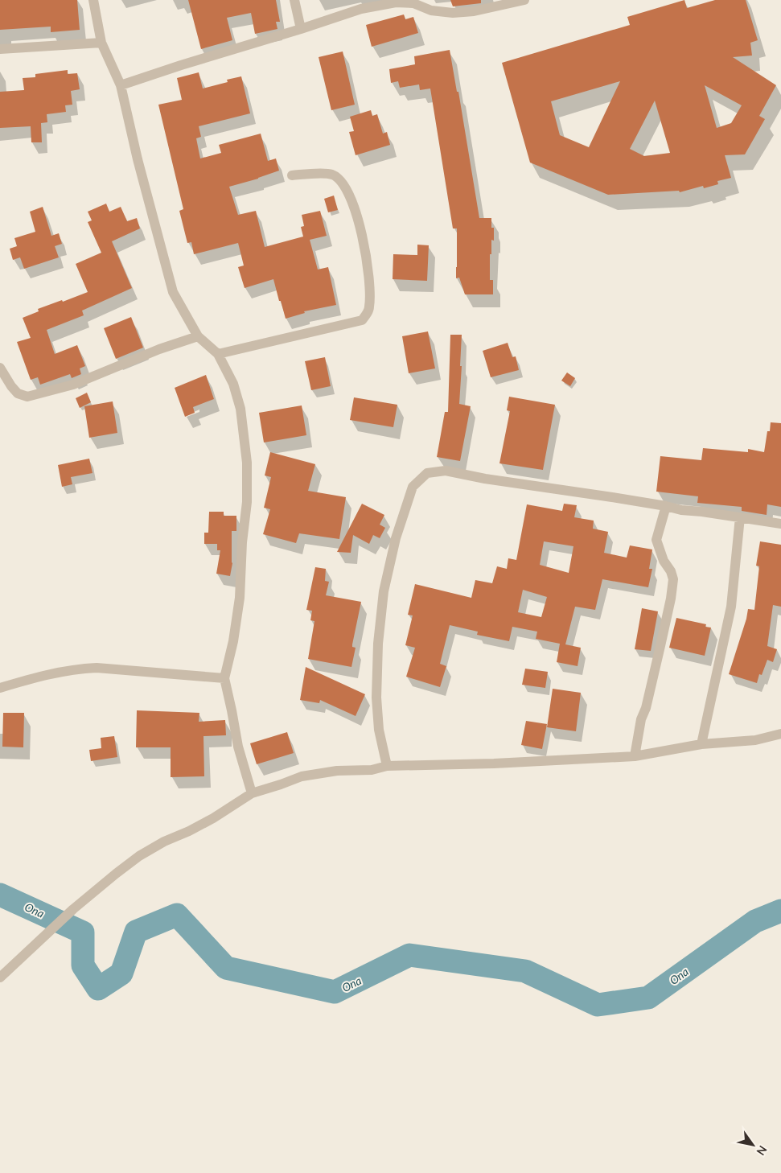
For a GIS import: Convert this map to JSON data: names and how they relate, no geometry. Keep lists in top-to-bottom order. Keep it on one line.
{"water":["Ona"],"north":"bottom right"}
